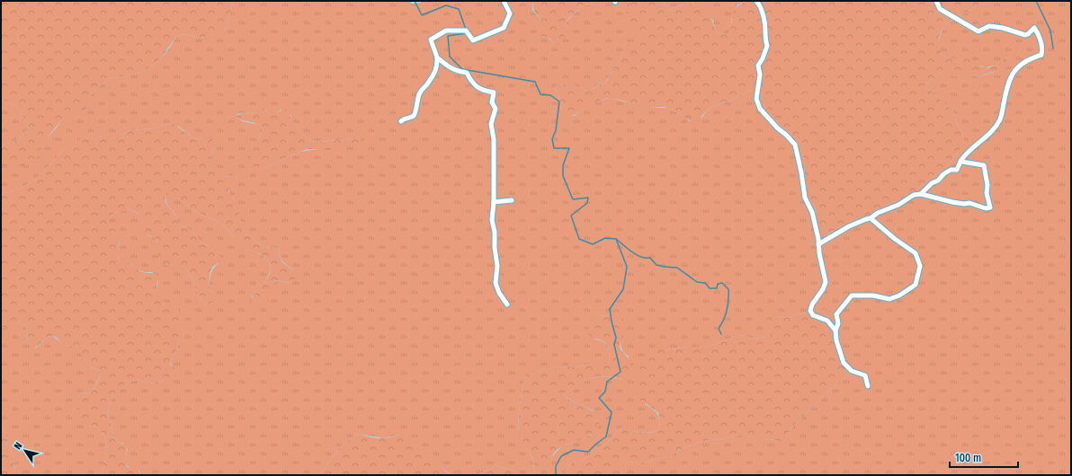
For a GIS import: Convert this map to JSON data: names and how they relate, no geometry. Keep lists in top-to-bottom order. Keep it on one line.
{"scale_bar":"100 m","north":"top left"}
